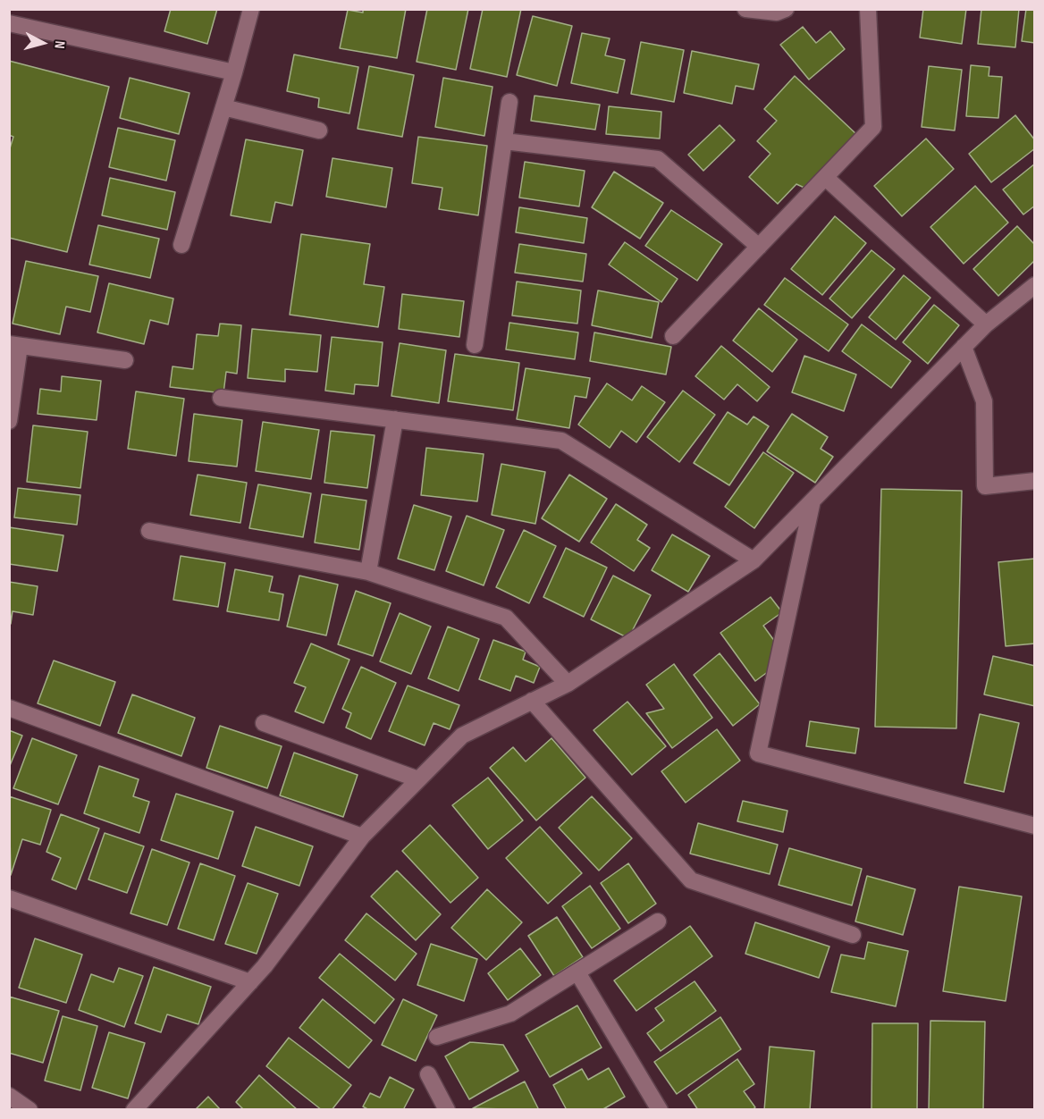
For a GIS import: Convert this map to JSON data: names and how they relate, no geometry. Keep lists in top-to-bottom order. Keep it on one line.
{"north":"right"}
